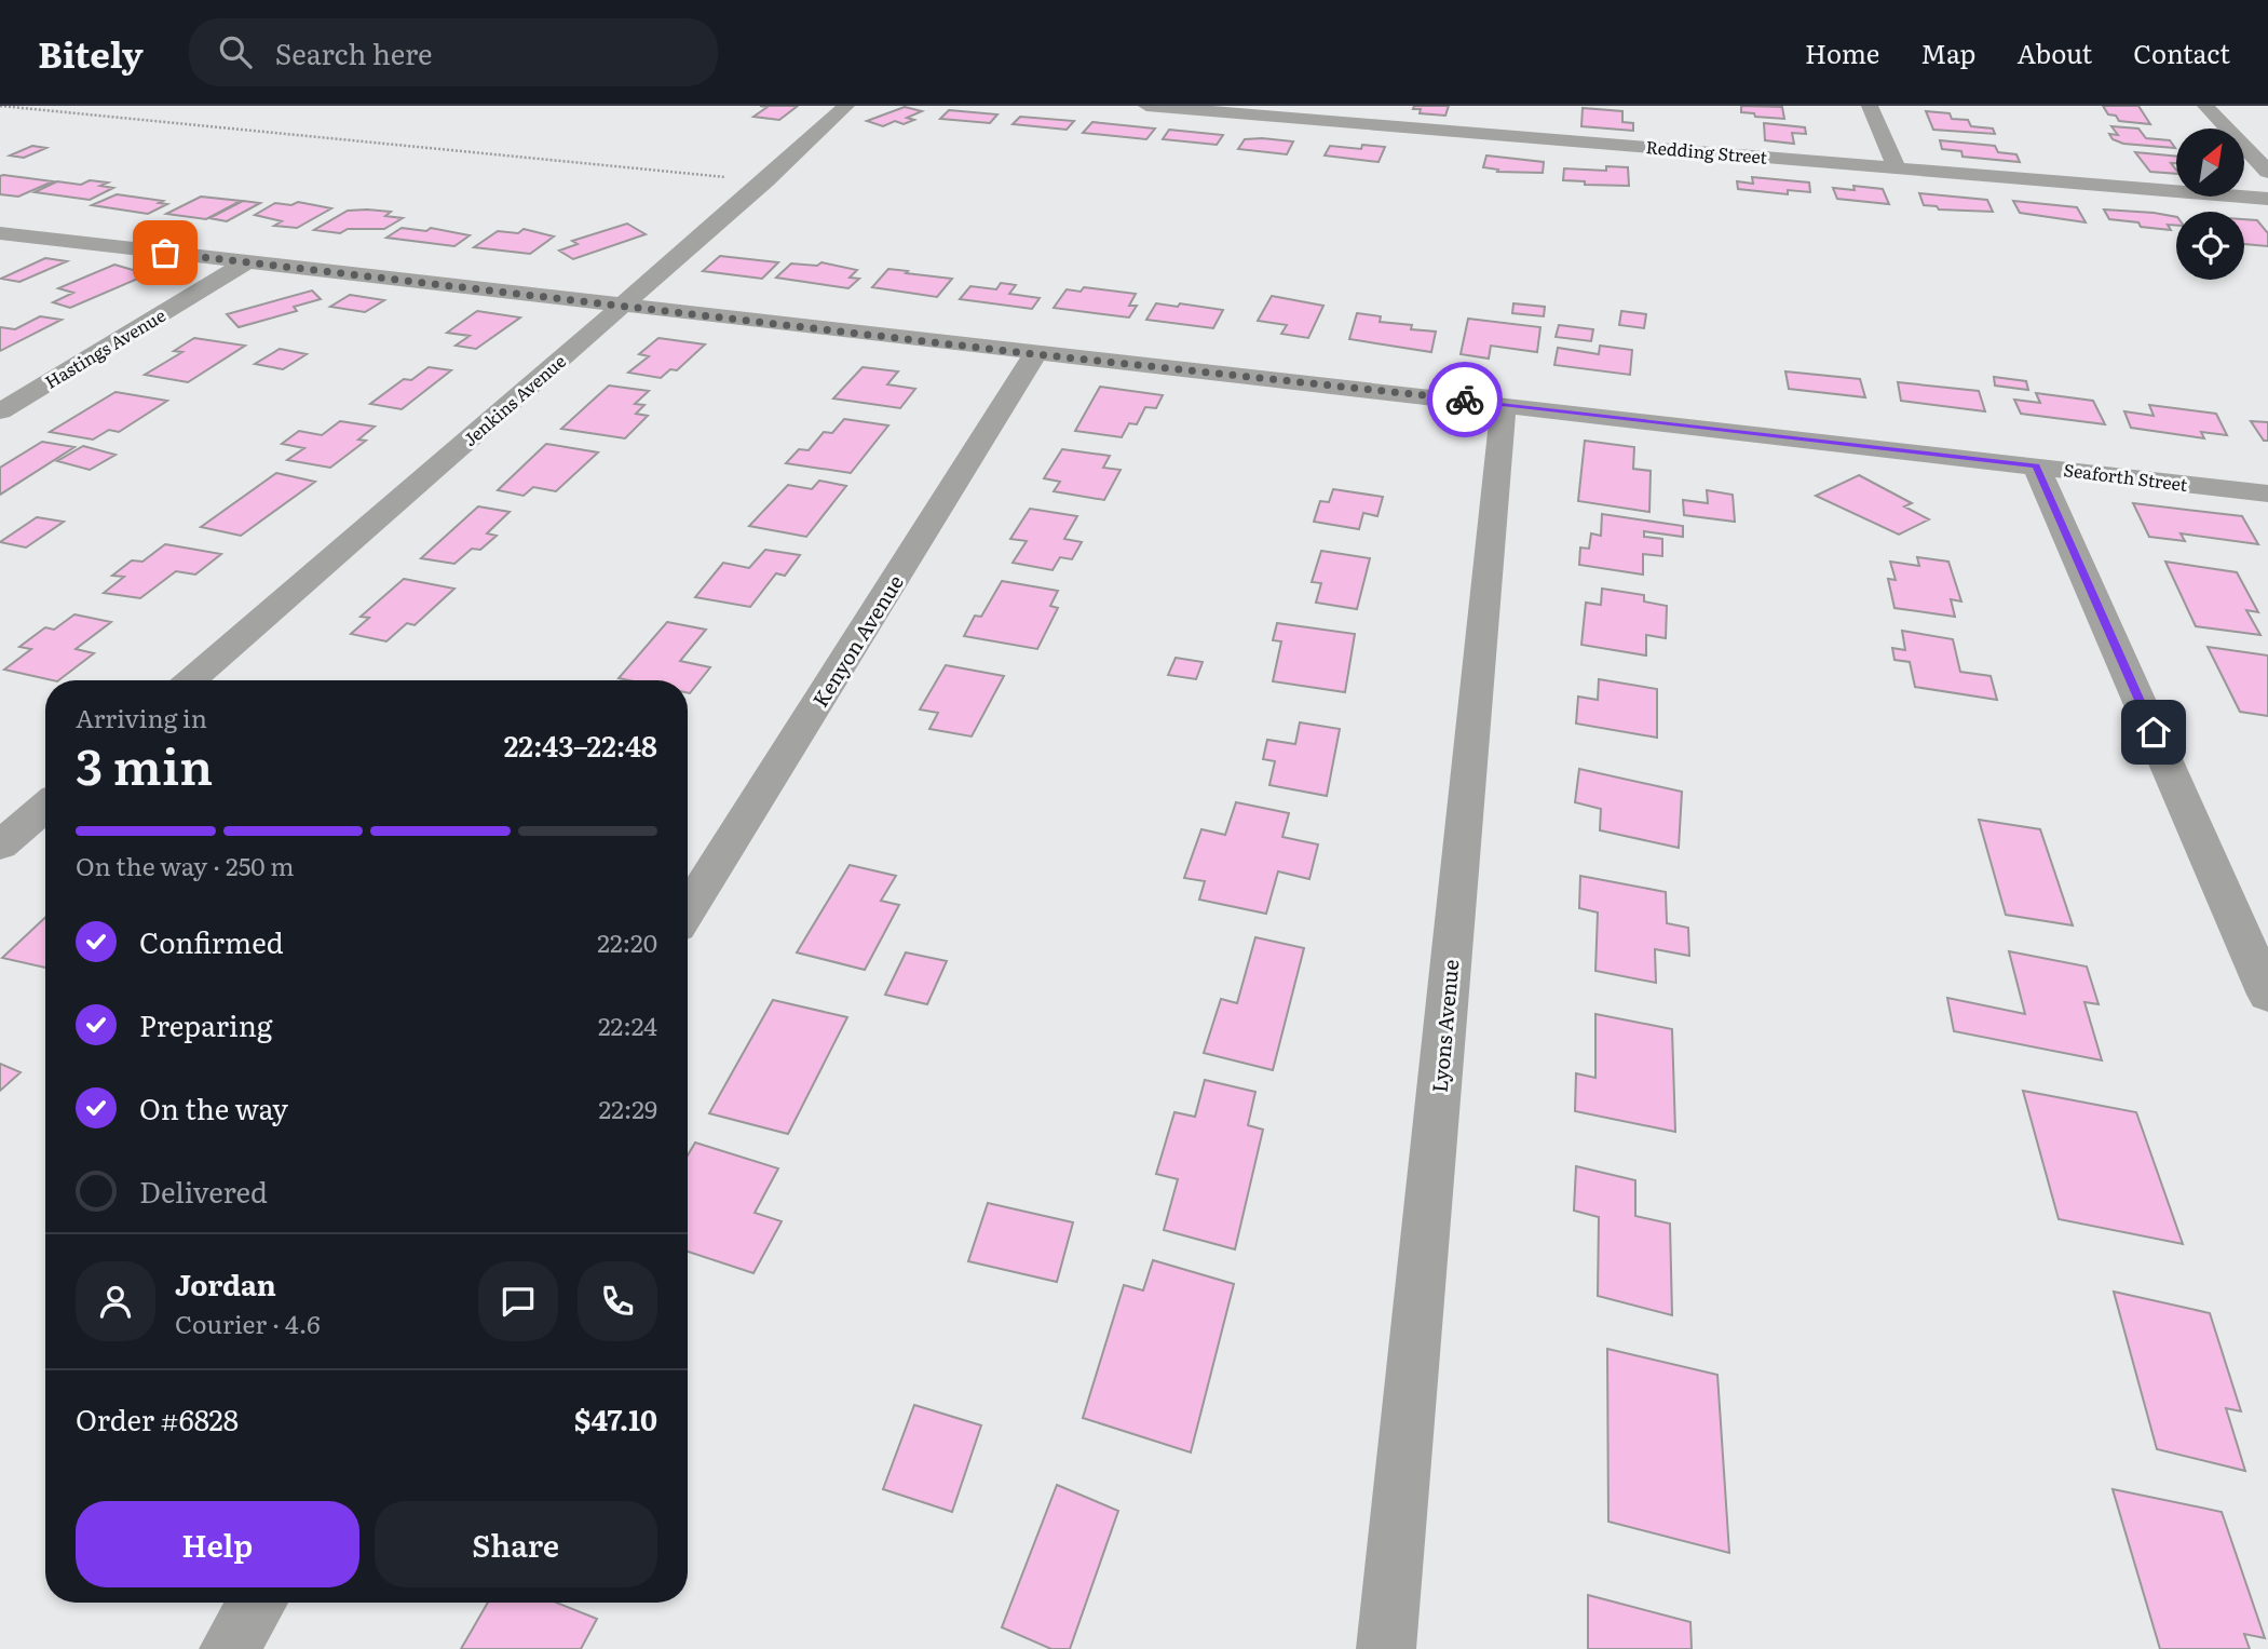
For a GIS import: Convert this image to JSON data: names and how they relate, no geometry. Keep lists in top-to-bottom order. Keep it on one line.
{"streets":{"street":["Redding Street","Hastings Avenue","Jenkins Avenue","Seaforth Street","Kenyon Avenue","Lyons Avenue"]},"crossings":[["Hastings Avenue","Seaforth Street"],["Jenkins Avenue","Seaforth Street"],["Seaforth Street","Kenyon Avenue"],["Seaforth Street","Lyons Avenue"]],"north":"top right","page":{"header":"Bitely","search":"Search here","nav":["Home","Map","About","Contact"],"heading":["3 min","Arriving in","22:43–22:48"],"panel":["Jordan","Courier · 4.6","Order #6828","$47.10"],"bar":"On the way · 250 m","list":[["Confirmed","22:20"],["Preparing","22:24"],["On the way","22:29"],"Delivered"],"buttons":["Help","Share"]}}
